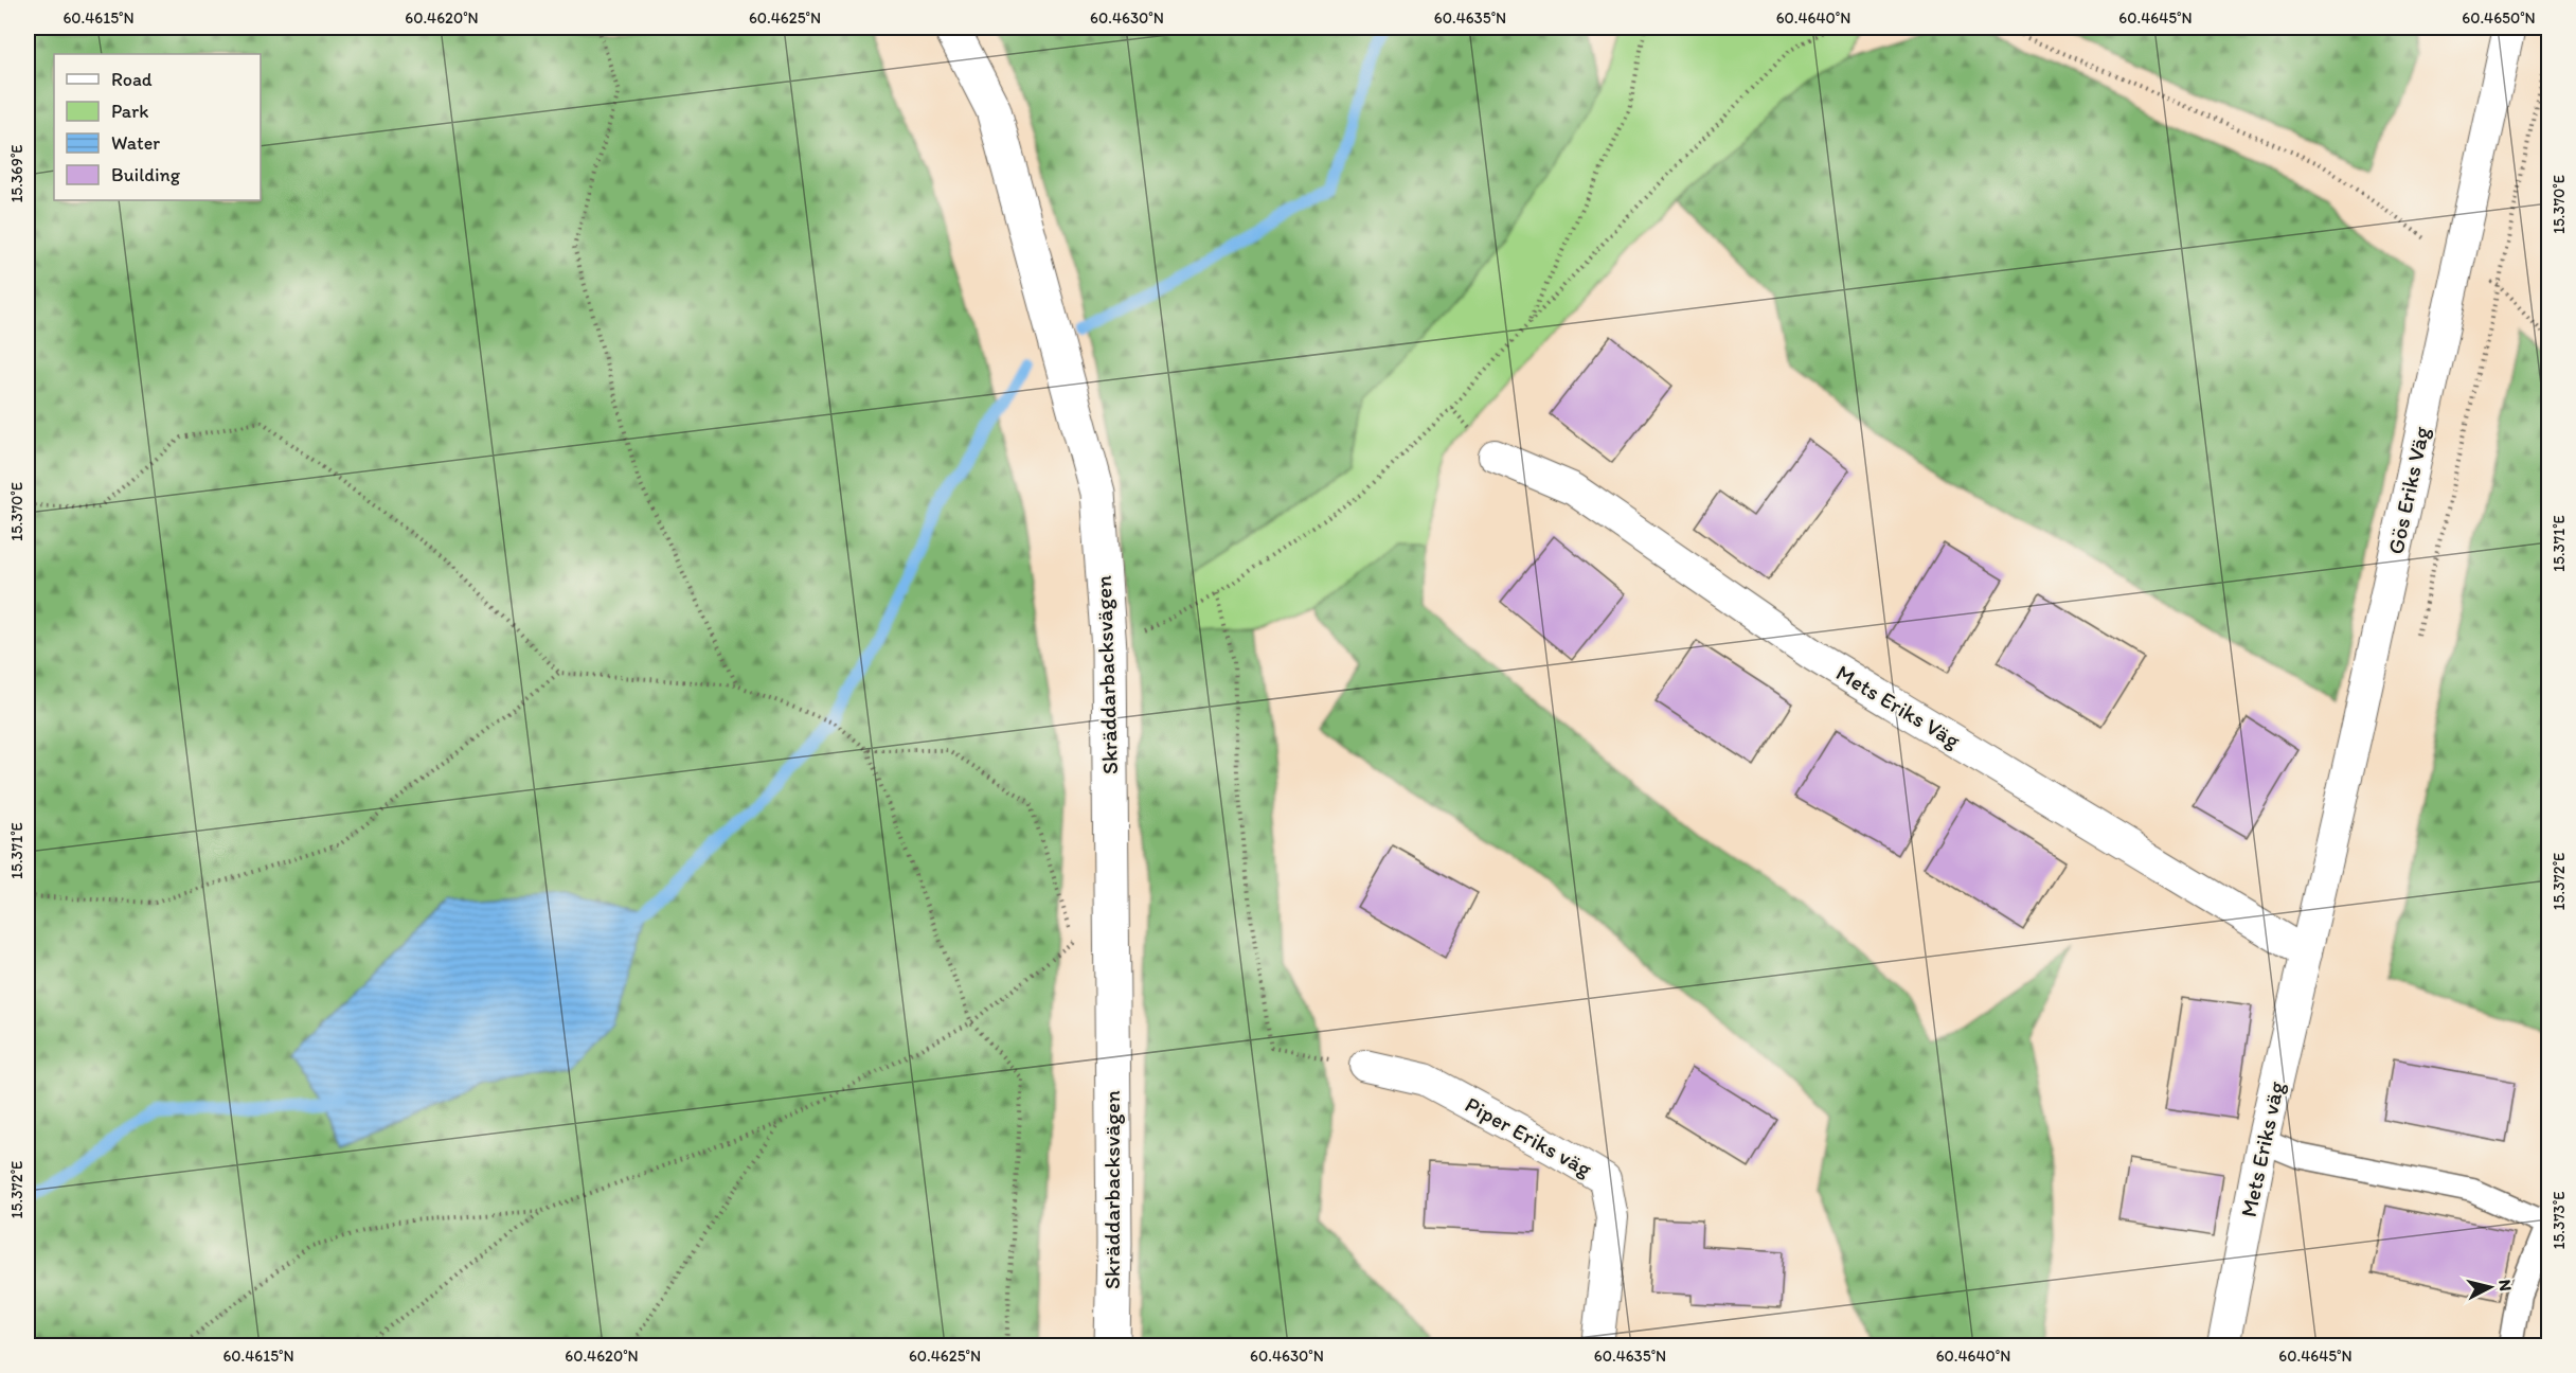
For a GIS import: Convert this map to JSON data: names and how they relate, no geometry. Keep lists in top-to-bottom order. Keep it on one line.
{"streets":{"street":["Gös Eriks Väg","Skräddarbacksvägen","Mets Eriks Väg","Piper Eriks väg","Mets Eriks väg"]},"crossings":[["Gös Eriks Väg","Mets Eriks Väg"],["Gös Eriks Väg","Mets Eriks väg"],["Mets Eriks Väg","Mets Eriks väg"]],"legend":["Road","Park","Water","Building"],"north":"right","coordinates":["60.4615°N","60.4620°N","60.4625°N","60.4630°N","60.4635°N","60.4640°N","60.4645°N","60.4650°N","15.369°E","15.370°E","15.371°E","15.372°E","15.373°E"]}
